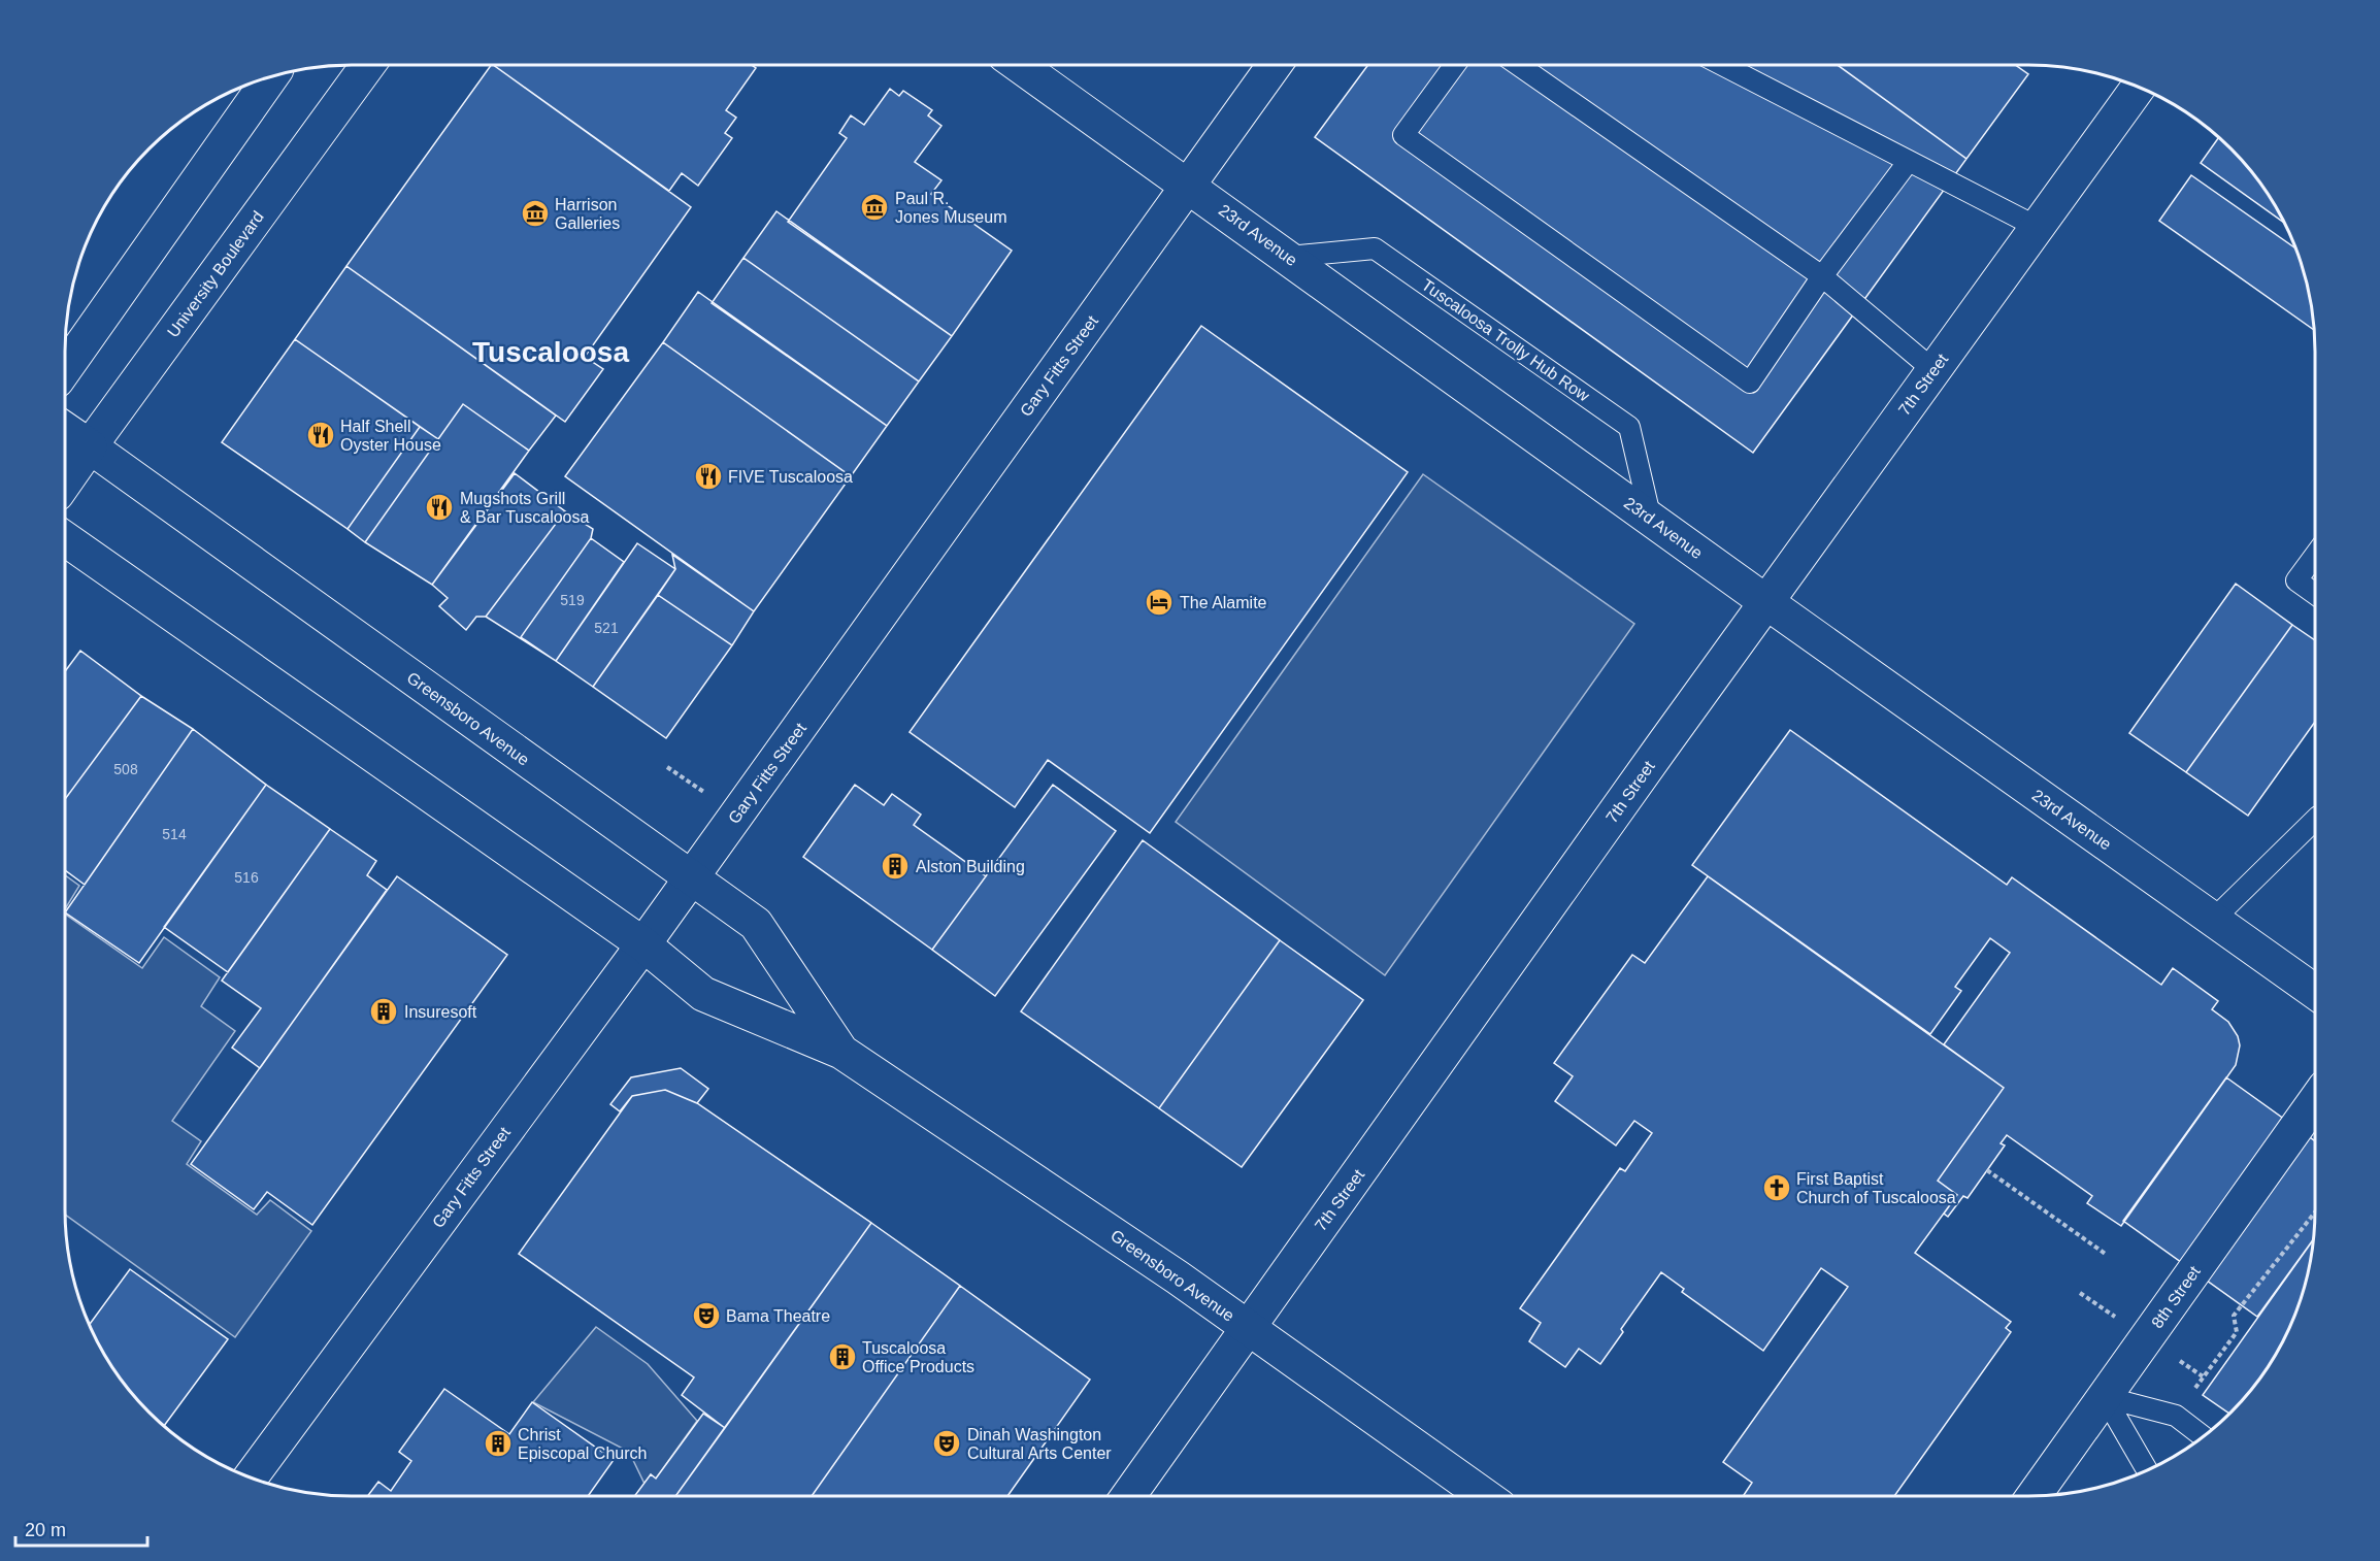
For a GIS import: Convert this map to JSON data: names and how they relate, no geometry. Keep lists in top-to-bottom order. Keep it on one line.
{"streets":{"street":["23rd Avenue","University Boulevard","Gary Fitts Street","7th Street","Greensboro Avenue","8th Street"],"lane":["Tuscaloosa Trolly Hub Row"]},"crossings":[["23rd Avenue","Tuscaloosa Trolly Hub Row"],["23rd Avenue","Gary Fitts Street"],["23rd Avenue","7th Street"],["University Boulevard","Greensboro Avenue"],["Gary Fitts Street","Greensboro Avenue"],["7th Street","Greensboro Avenue"]],"districts":["Tuscaloosa"],"places":{"museum":["Paul R. Jones Museum","Harrison Galleries"],"restaurant":["Half Shell Oyster House","FIVE Tuscaloosa","Mugshots Grill & Bar Tuscaloosa"],"hotel":["The Alamite"],"building":["Alston Building","Insuresoft","Tuscaloosa Office Products","Christ Episcopal Church"],"church":["First Baptist Church of Tuscaloosa"],"theatre":["Bama Theatre","Dinah Washington Cultural Arts Center"]},"house_numbers":["519","521","508","514","516"],"scale_bar":"20 m"}
